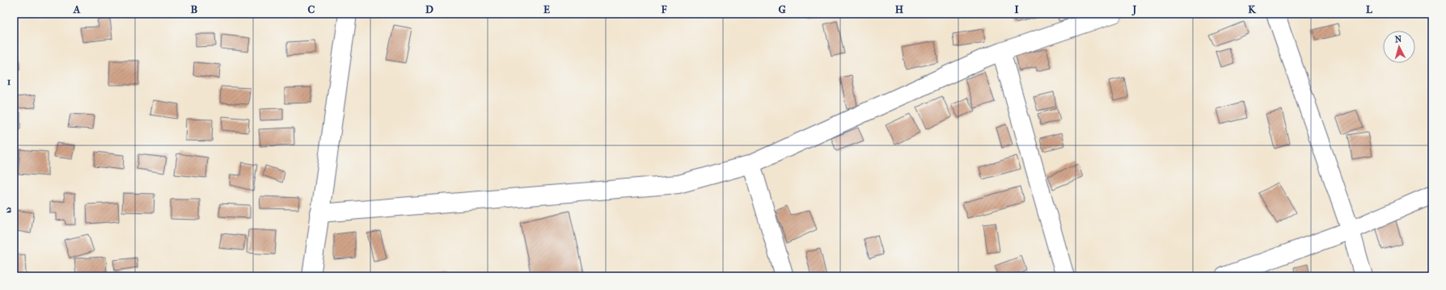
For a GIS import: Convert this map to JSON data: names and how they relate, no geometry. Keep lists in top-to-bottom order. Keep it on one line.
{"north":"top","grid":{"columns":["A","B","C","D","E","F","G","H","I","J","K","L"],"rows":["1","2"]}}
